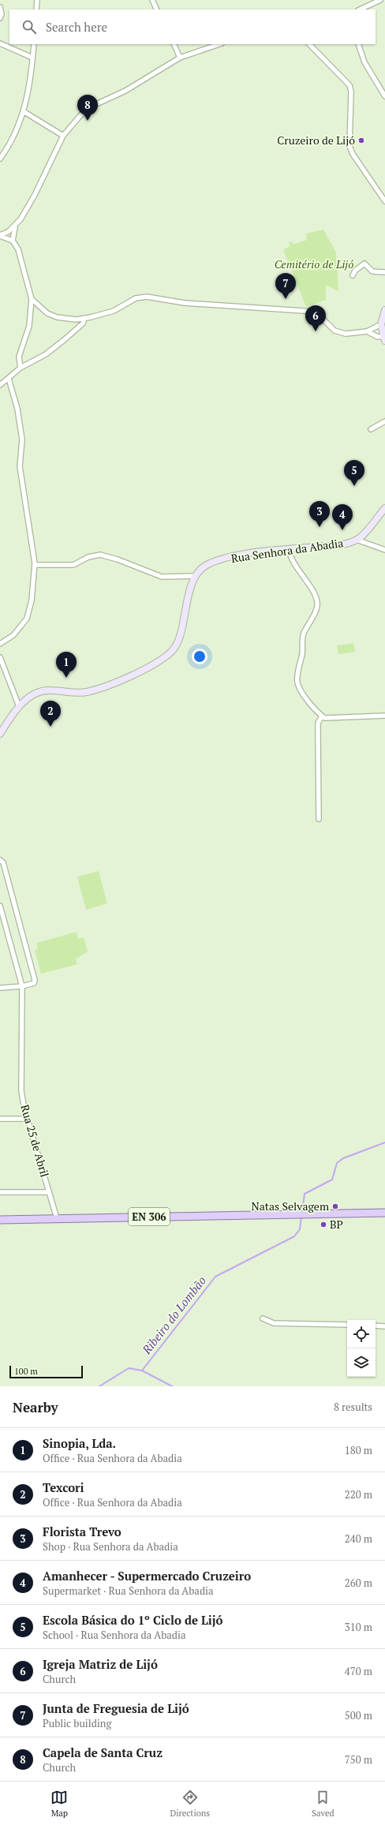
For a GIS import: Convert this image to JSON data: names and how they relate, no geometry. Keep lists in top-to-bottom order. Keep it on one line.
{"streets":{"main road":["Rua Senhora da Abadia","EN 306"],"street":["Rua 25 de Abril"]},"crossings":[["Rua 25 de Abril","EN 306"]],"water":["Ribeiro do Lombão"],"parks":["Cemitério de Lijó"],"places":["Cruzeiro de Lijó","Natas Selvagem","BP"],"scale_bar":"100 m","page":{"search":"Search here","pins":["8","7","6","5","3","4","1","2"],"scale":"100 m","heading":["Nearby","8 results"],"list":[{"mark":"1","name":"Sinopia, Lda.","note":"Office · Rua Senhora da Abadia","value":"180 m"},{"mark":"2","name":"Texcori","note":"Office · Rua Senhora da Abadia","value":"220 m"},{"mark":"3","name":"Florista Trevo","note":"Shop · Rua Senhora da Abadia","value":"240 m"},{"mark":"4","name":"Amanhecer - Supermercado Cruzeiro","note":"Supermarket · Rua Senhora da Abadia","value":"260 m"},{"mark":"5","name":"Escola Básica do 1º Ciclo de Lijó","note":"School · Rua Senhora da Abadia","value":"310 m"},{"mark":"6","name":"Igreja Matriz de Lijó","note":"Church","value":"470 m"},{"mark":"7","name":"Junta de Freguesia de Lijó","note":"Public building","value":"500 m"},{"mark":"8","name":"Capela de Santa Cruz","note":"Church","value":"750 m"}],"nav":["Map","Directions","Saved"]}}
